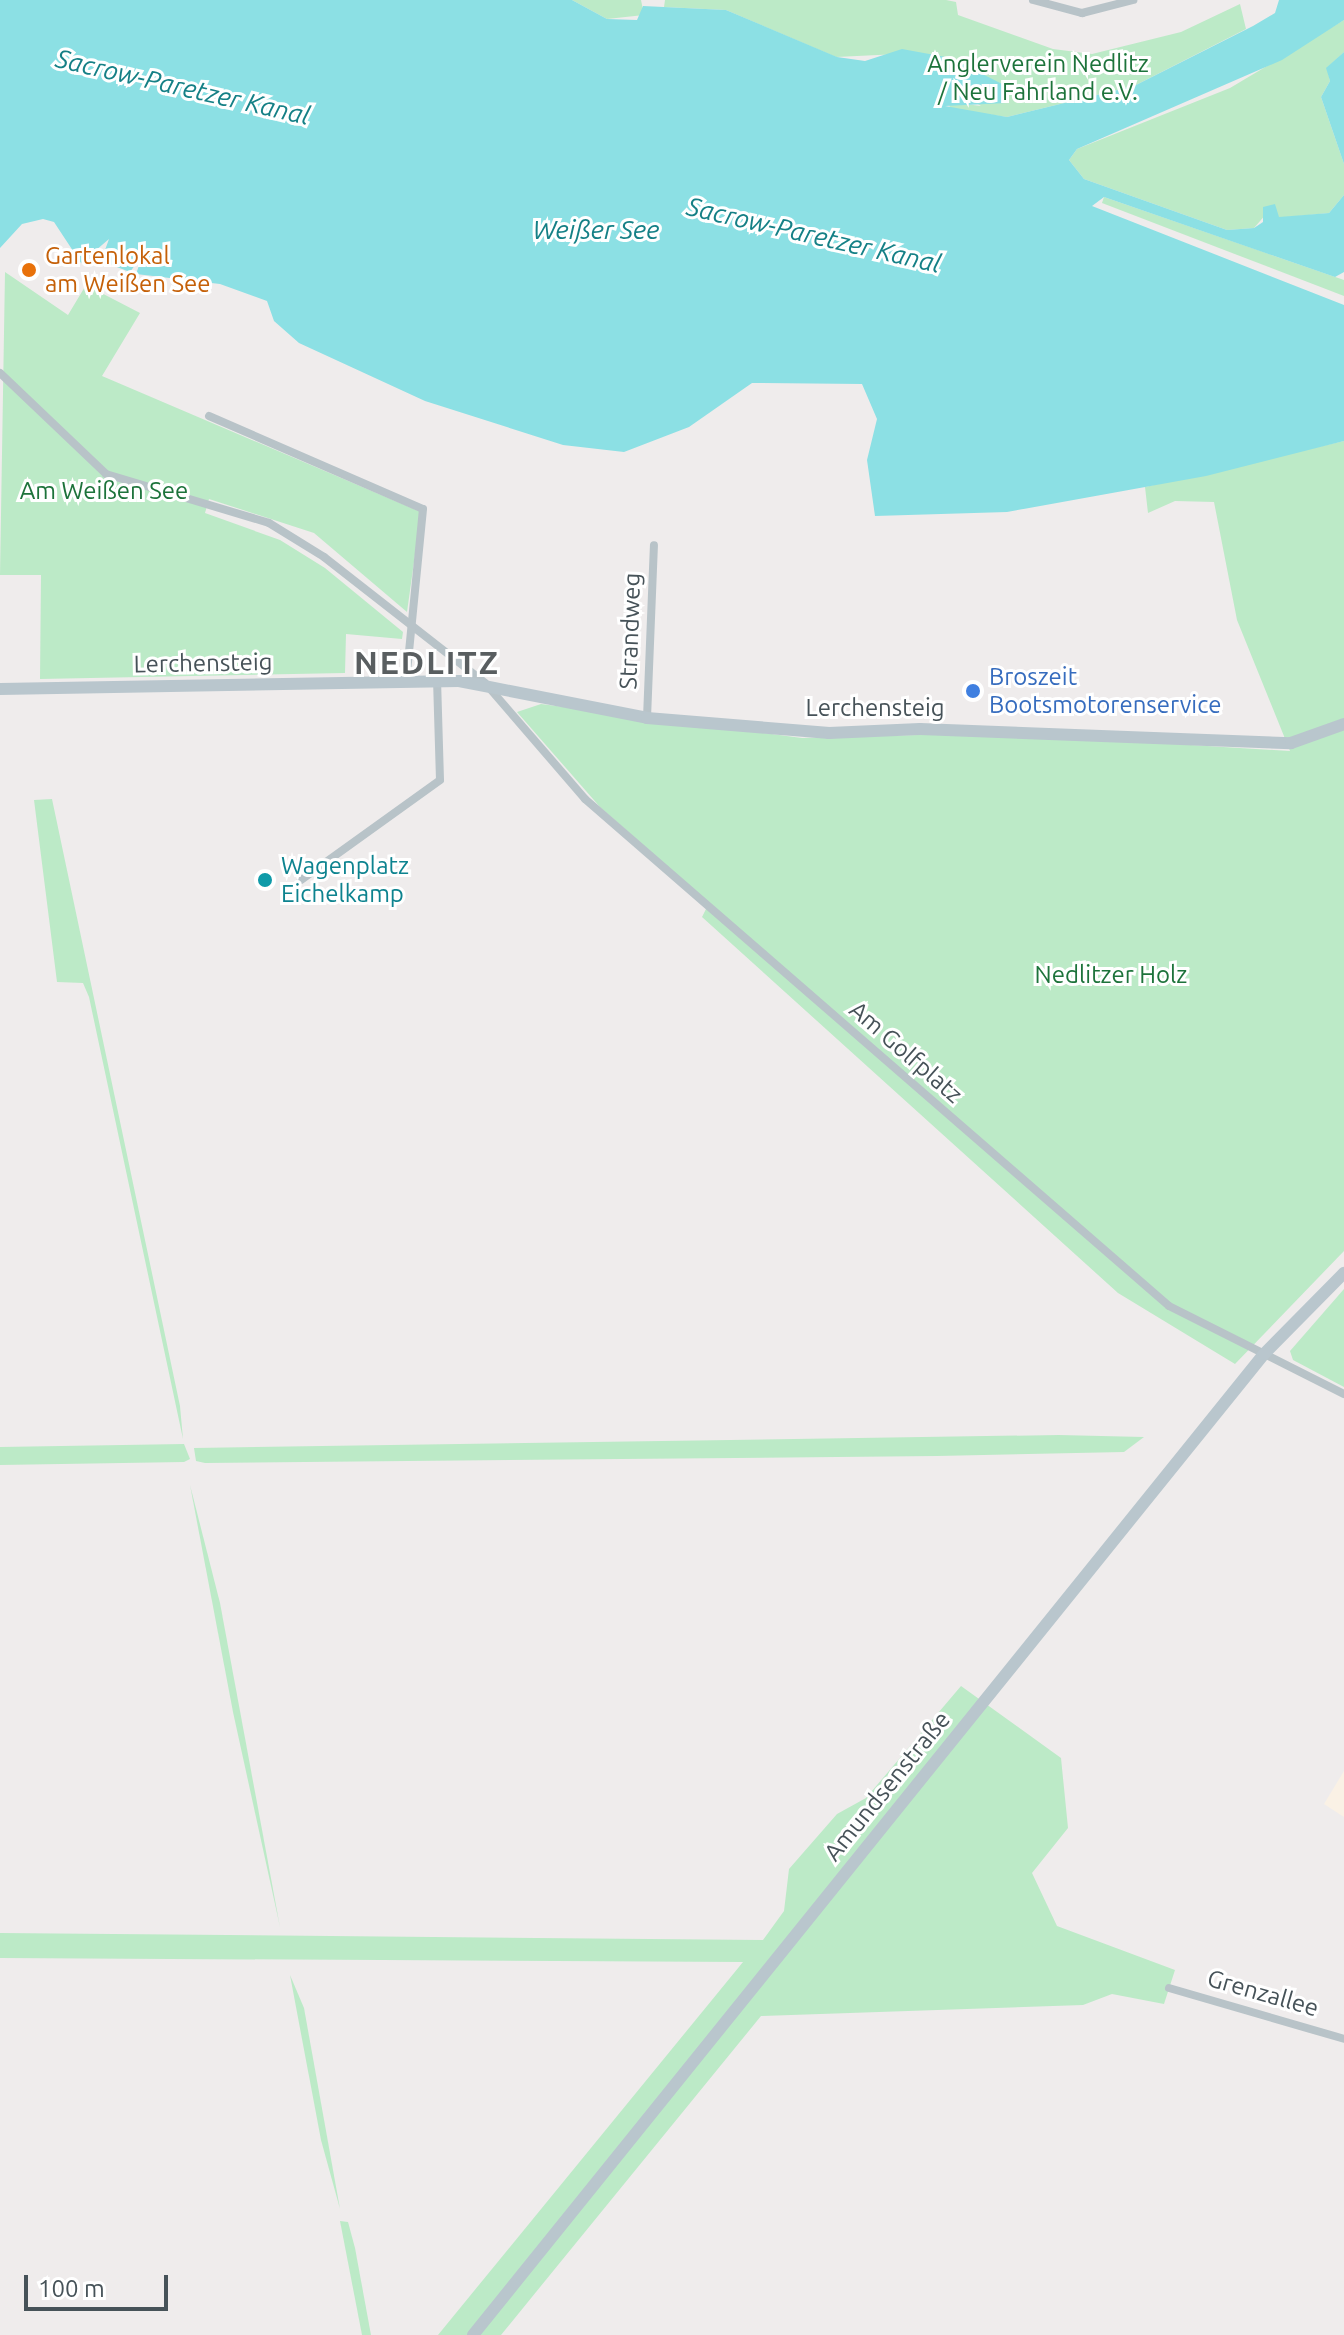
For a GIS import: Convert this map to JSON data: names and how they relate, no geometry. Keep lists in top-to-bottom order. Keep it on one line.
{"streets":{"street":["Strandweg","Lerchensteig","Am Golfplatz","Amundsenstraße","Grenzallee"]},"crossings":[["Strandweg","Lerchensteig"],["Lerchensteig","Am Golfplatz"],["Am Golfplatz","Amundsenstraße"]],"districts":["NEDLITZ"],"water":["Sacrow-Paretzer Kanal","Weißer See"],"parks":["Anglerverein Nedlitz / Neu Fahrland e.V.","Am Weißen See","Nedlitzer Holz"],"places":["Gartenlokal am Weißen See","Broszeit Bootsmotorenservice","Wagenplatz Eichelkamp"],"scale_bar":"100 m"}
